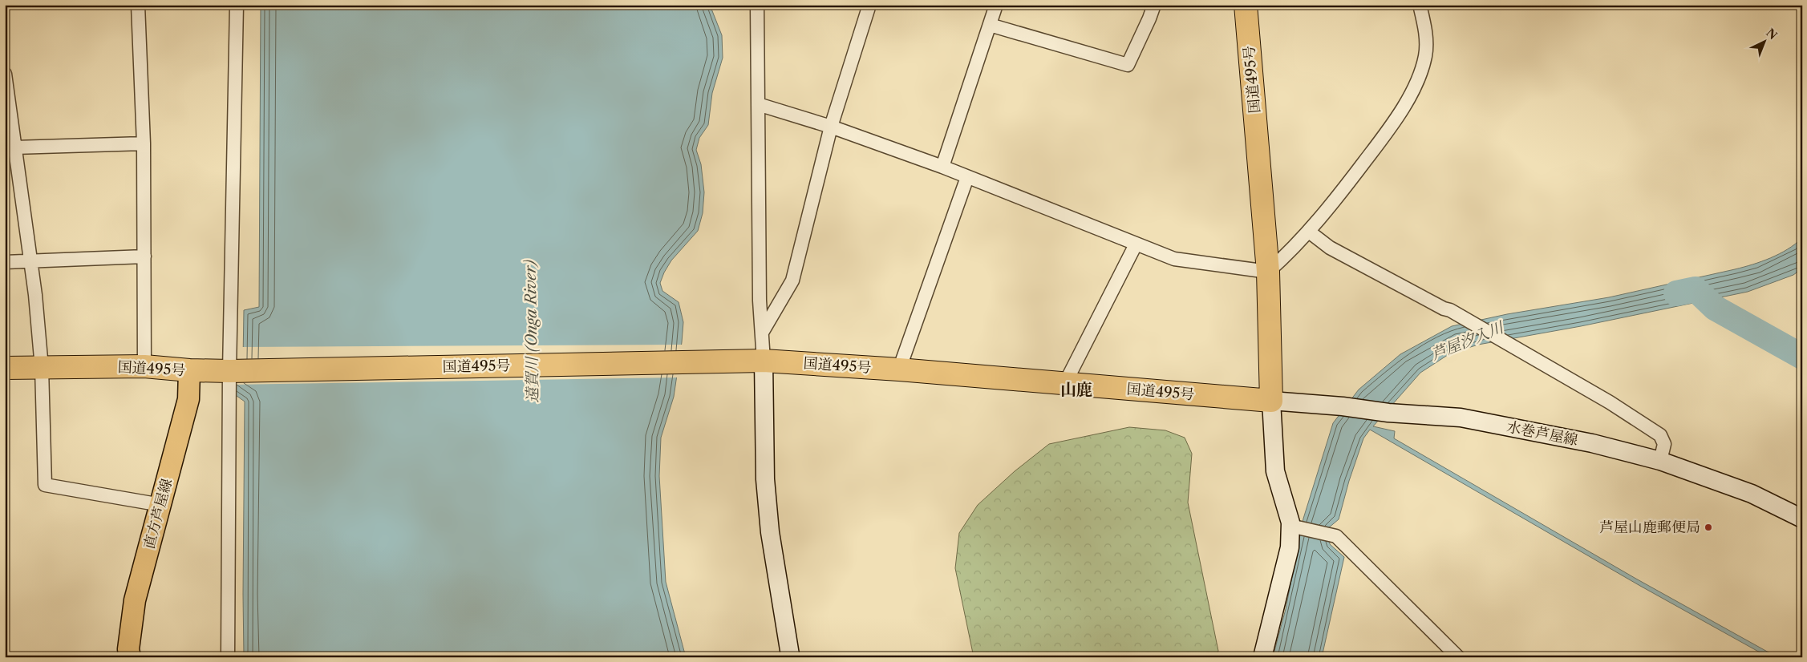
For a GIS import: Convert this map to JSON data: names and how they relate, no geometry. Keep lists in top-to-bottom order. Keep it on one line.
{"streets":{"highway":["国道495号"],"main road":["直方芦屋線"],"street":["水巻芦屋線"]},"crossings":[["国道495号","水巻芦屋線"],["国道495号","直方芦屋線"]],"districts":["山鹿"],"water":["遠賀川 (Onga River)","芦屋汐入川"],"places":["芦屋山鹿郵便局"],"north":"top right"}
